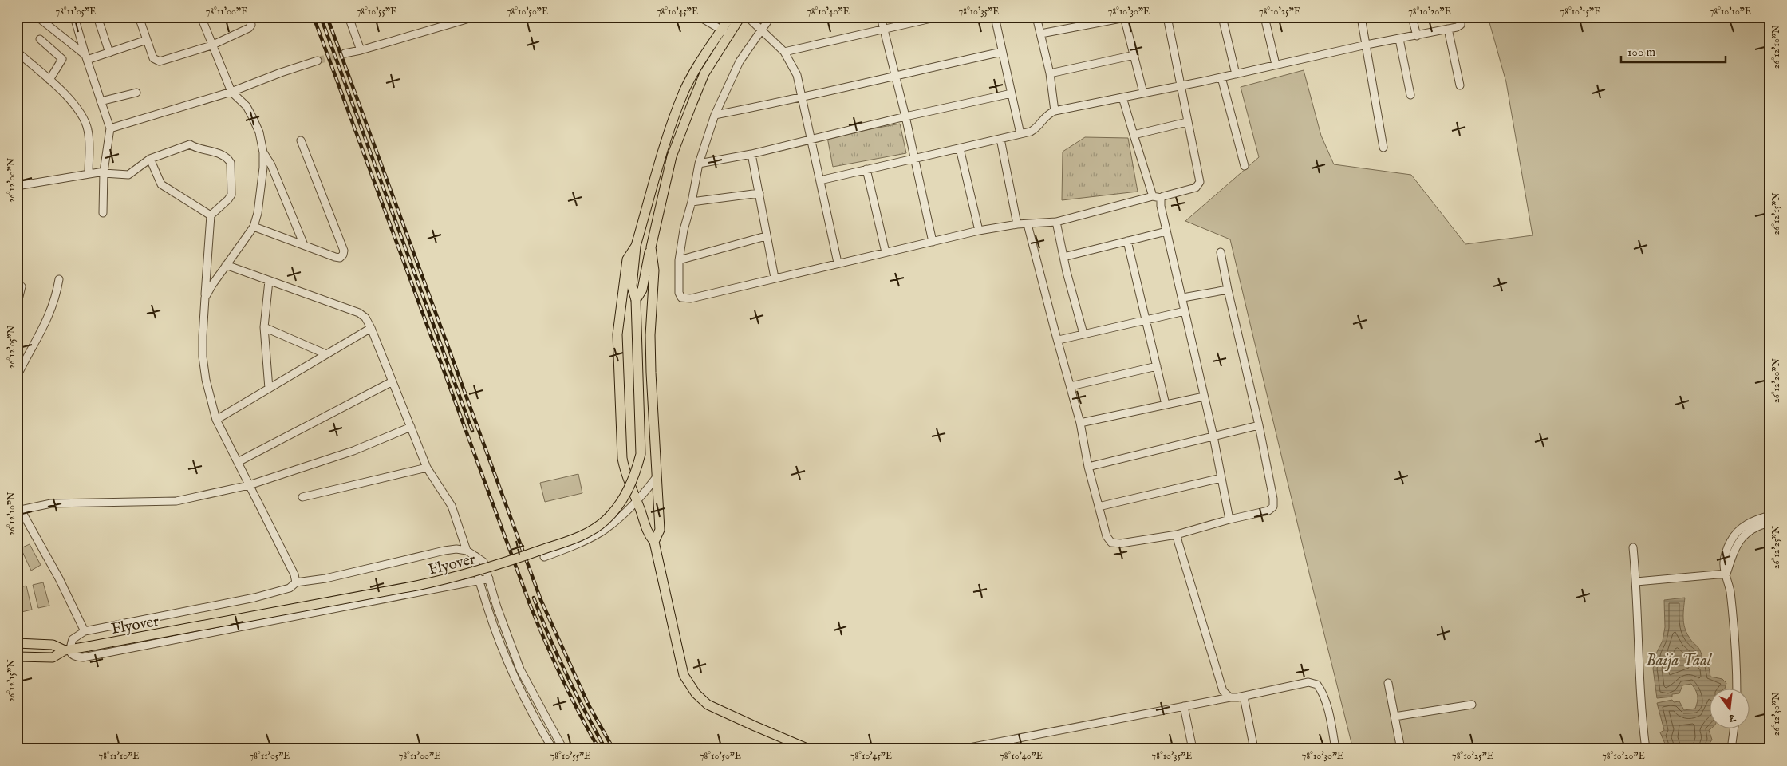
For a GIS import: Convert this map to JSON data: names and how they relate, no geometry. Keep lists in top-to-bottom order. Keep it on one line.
{"streets":{"main road":["Flyover"]},"water":["Baija Taal"],"scale_bar":"100 m","north":"bottom","coordinates":["78°11'05\"E","78°11'00\"E","78°10'55\"E","78°10'50\"E","78°10'45\"E","78°10'40\"E","78°10'35\"E","78°10'30\"E","78°10'25\"E","78°10'20\"E","78°10'15\"E","78°10'10\"E","26°12'10\"N","26°12'00\"N","26°12'15\"N","26°12'05\"N","26°12'20\"N","26°12'25\"N","26°12'30\"N","78°11'10\"E"]}
